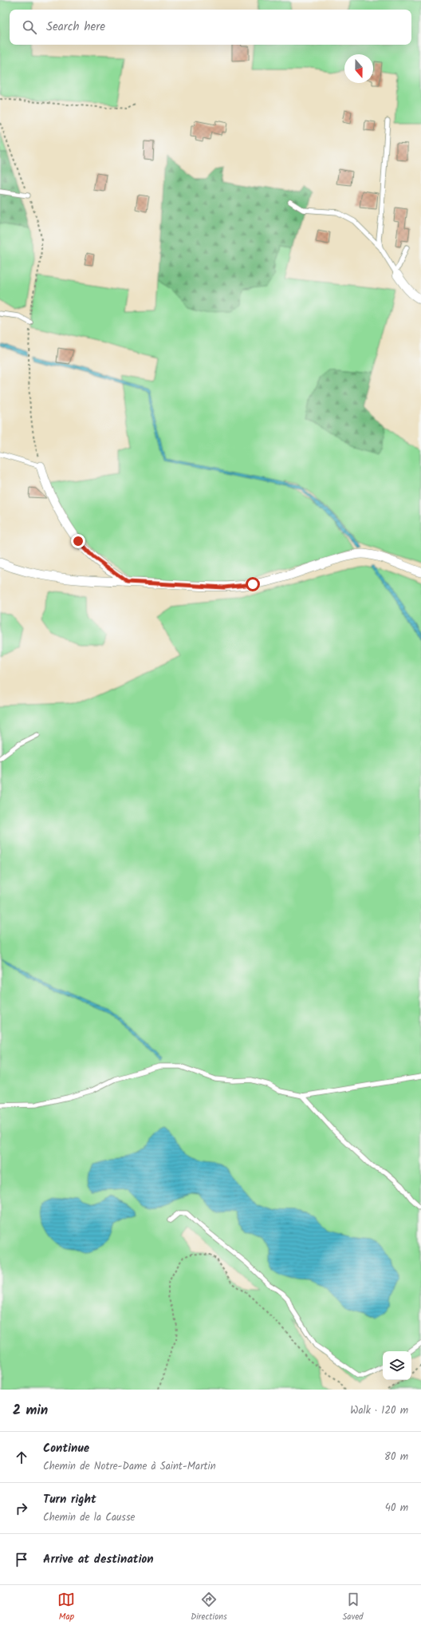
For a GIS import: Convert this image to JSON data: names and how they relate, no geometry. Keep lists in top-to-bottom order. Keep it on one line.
{"north":"bottom","page":{"search":"Search here","heading":["2 min","Walk · 120 m"],"list":[["Continue","Chemin de Notre-Dame à Saint-Martin","80 m"],["Turn right","Chemin de la Causse","40 m"],"Arrive at destination"],"nav":["Map","Directions","Saved"]}}
